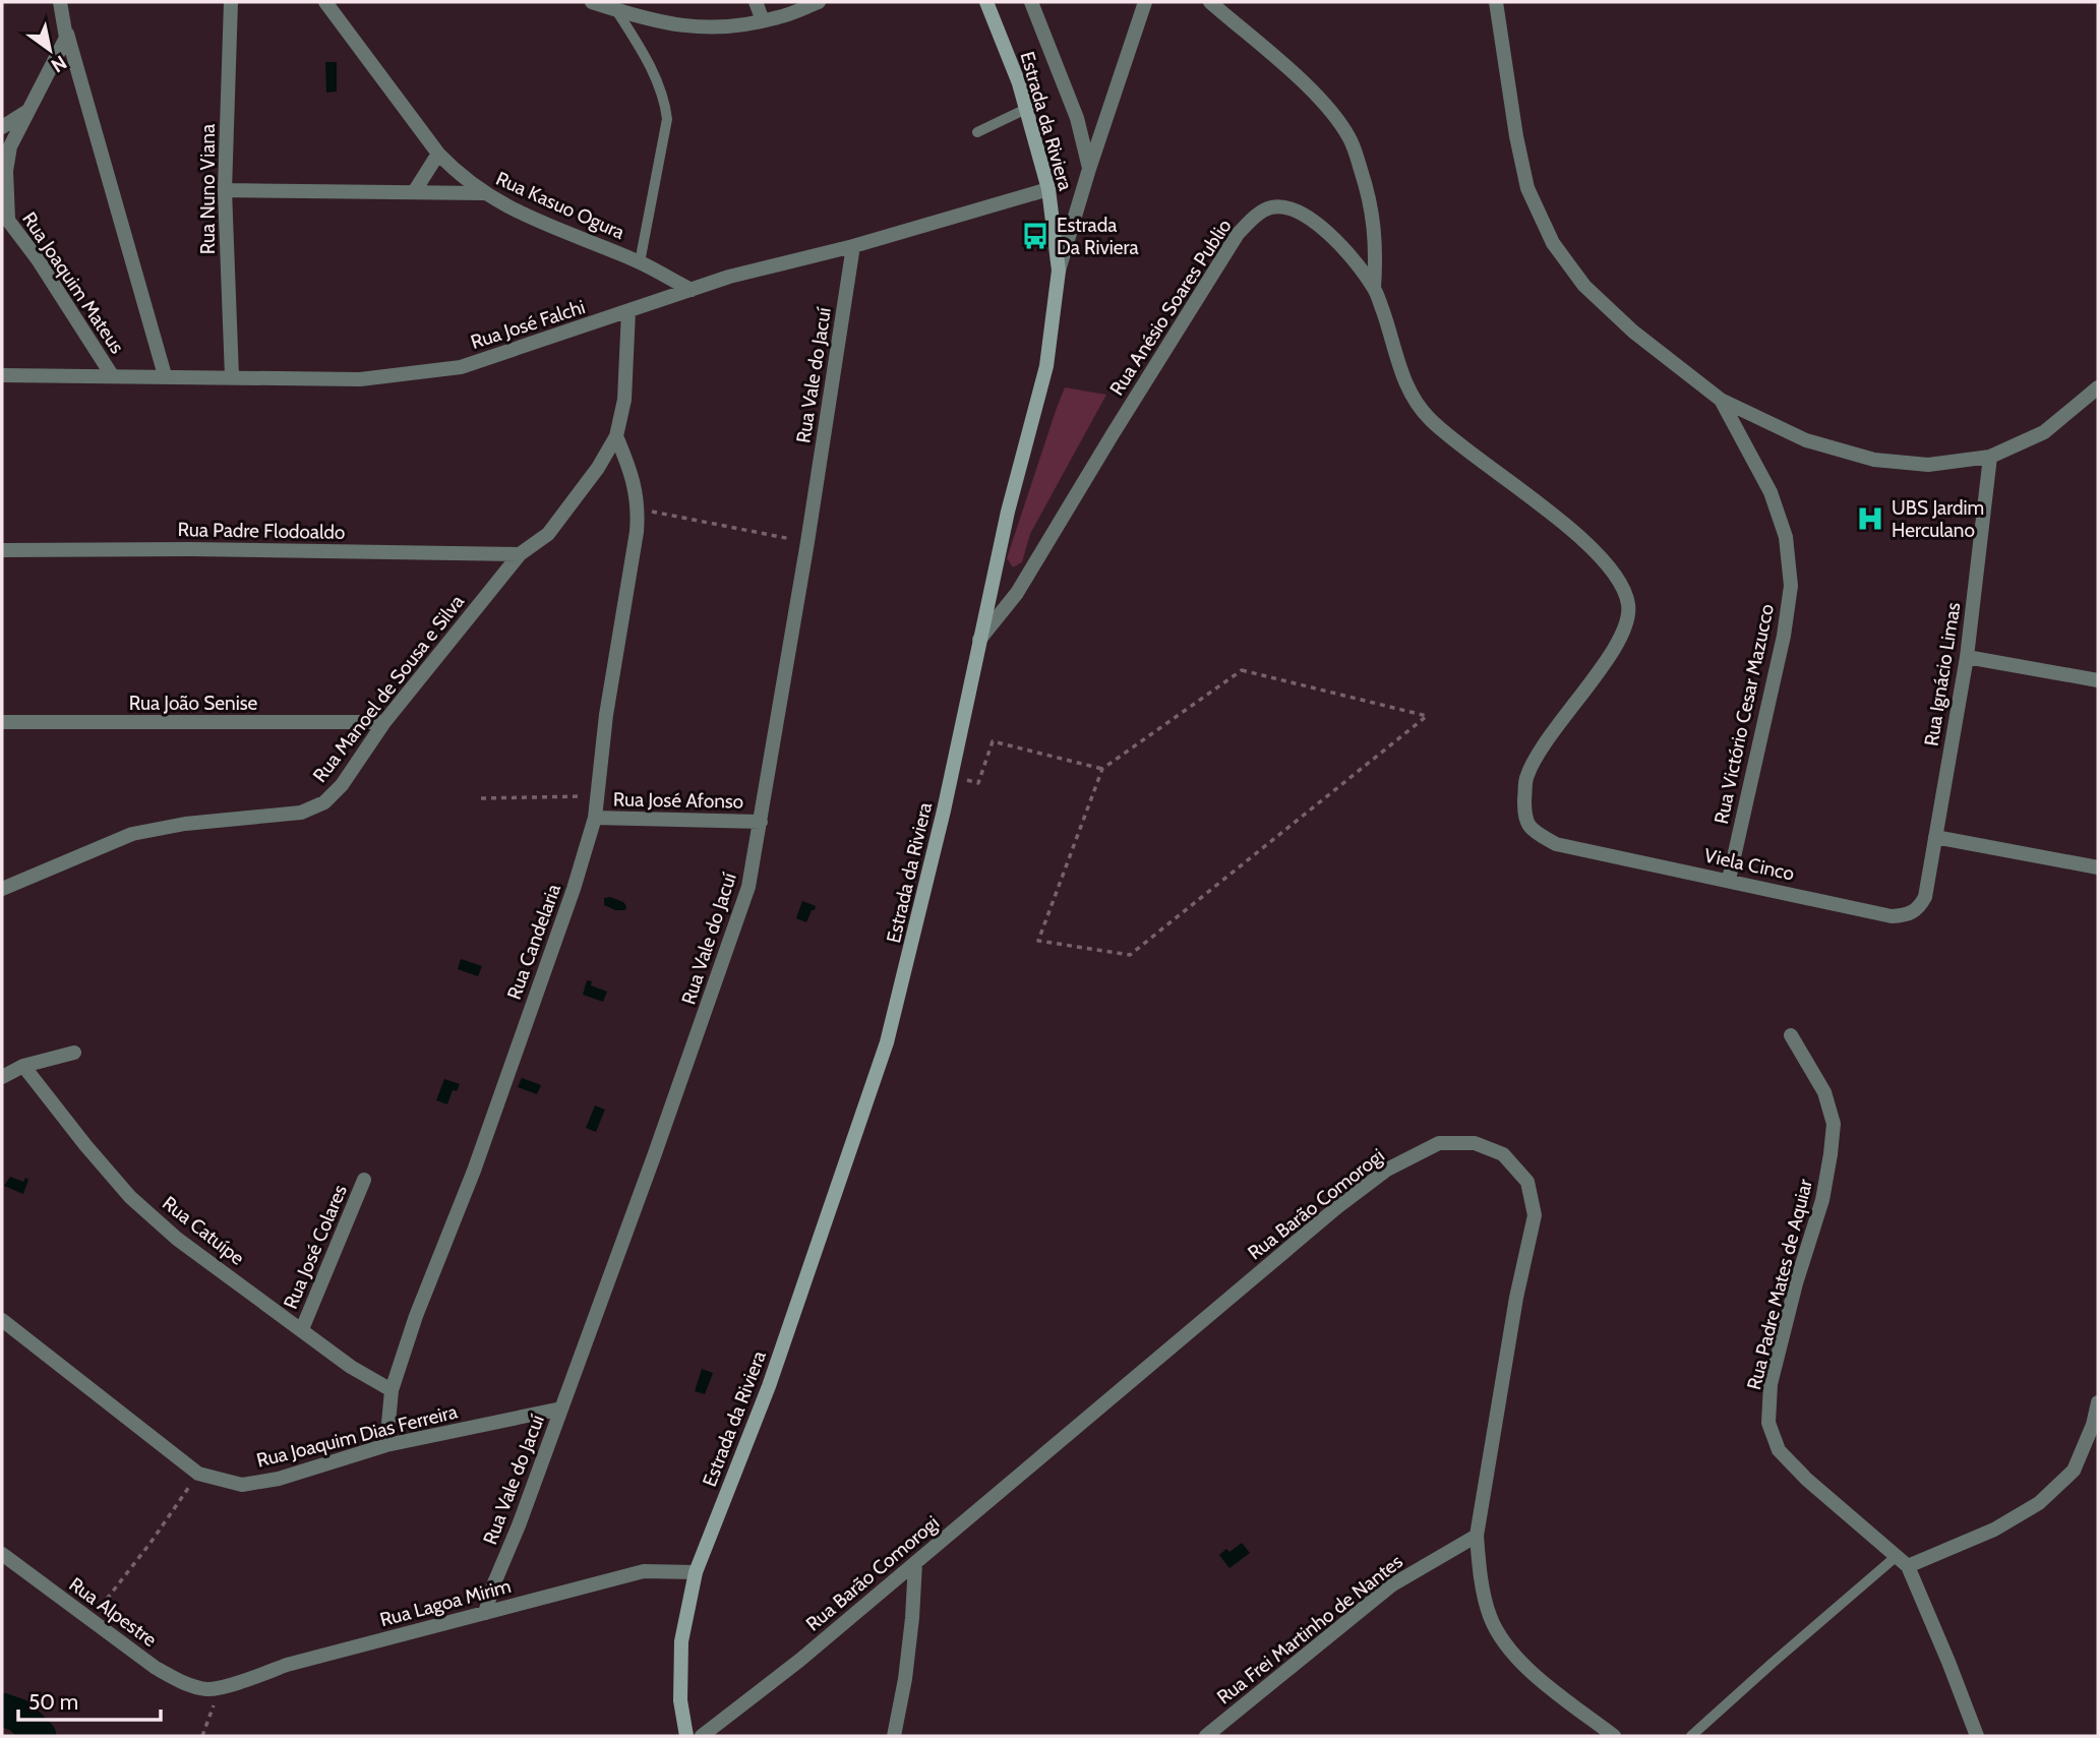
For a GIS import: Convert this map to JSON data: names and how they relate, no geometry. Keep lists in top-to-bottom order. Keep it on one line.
{"streets":{"street":["Estrada da Riviera","Rua Nuno Viana","Rua Kasuo Ogura","Rua Joaquim Mateus","Rua Anésio Soares Publio","Rua José Falchi","Rua Vale do Jacuí","Rua Padre Flodoaldo","Rua Ignácio Limas","Rua Manoel de Sousa e Silva","Rua João Senise","Rua Victório Cesar Mazucco","Rua José Afonso","Viela Cinco","Rua Candelaria","Rua Barão Comorogi","Rua Catuípe","Rua José Colares","Rua Padre Mates de Aquiar","Rua Joaquim Dias Ferreira","Rua Lagoa Mirim","Rua Alpestre","Rua Frei Martinho de Nantes"]},"crossings":[["Estrada da Riviera","Rua Anésio Soares Publio"],["Estrada da Riviera","Rua José Falchi"],["Estrada da Riviera","Rua Lagoa Mirim"],["Rua Nuno Viana","Rua José Falchi"],["Rua Kasuo Ogura","Rua José Falchi"],["Rua Joaquim Mateus","Rua José Falchi"],["Rua Anésio Soares Publio","Viela Cinco"],["Rua José Falchi","Rua Vale do Jacuí"],["Rua José Falchi","Rua Manoel de Sousa e Silva"],["Rua Vale do Jacuí","Rua José Afonso"],["Rua Vale do Jacuí","Rua Joaquim Dias Ferreira"],["Rua Vale do Jacuí","Rua Lagoa Mirim"],["Rua Padre Flodoaldo","Rua Manoel de Sousa e Silva"],["Rua Ignácio Limas","Viela Cinco"],["Rua Manoel de Sousa e Silva","Rua João Senise"],["Rua Manoel de Sousa e Silva","Rua Candelaria"],["Rua Victório Cesar Mazucco","Viela Cinco"],["Rua José Afonso","Rua Candelaria"],["Rua Candelaria","Rua Catuípe"],["Rua Candelaria","Rua Joaquim Dias Ferreira"],["Rua Barão Comorogi","Rua Frei Martinho de Nantes"],["Rua Catuípe","Rua José Colares"],["Rua Lagoa Mirim","Rua Alpestre"]],"places":{"bus stop":["Estrada Da Riviera"],"hospital":["UBS Jardim Herculano"]},"scale_bar":"50 m","north":"bottom right"}
